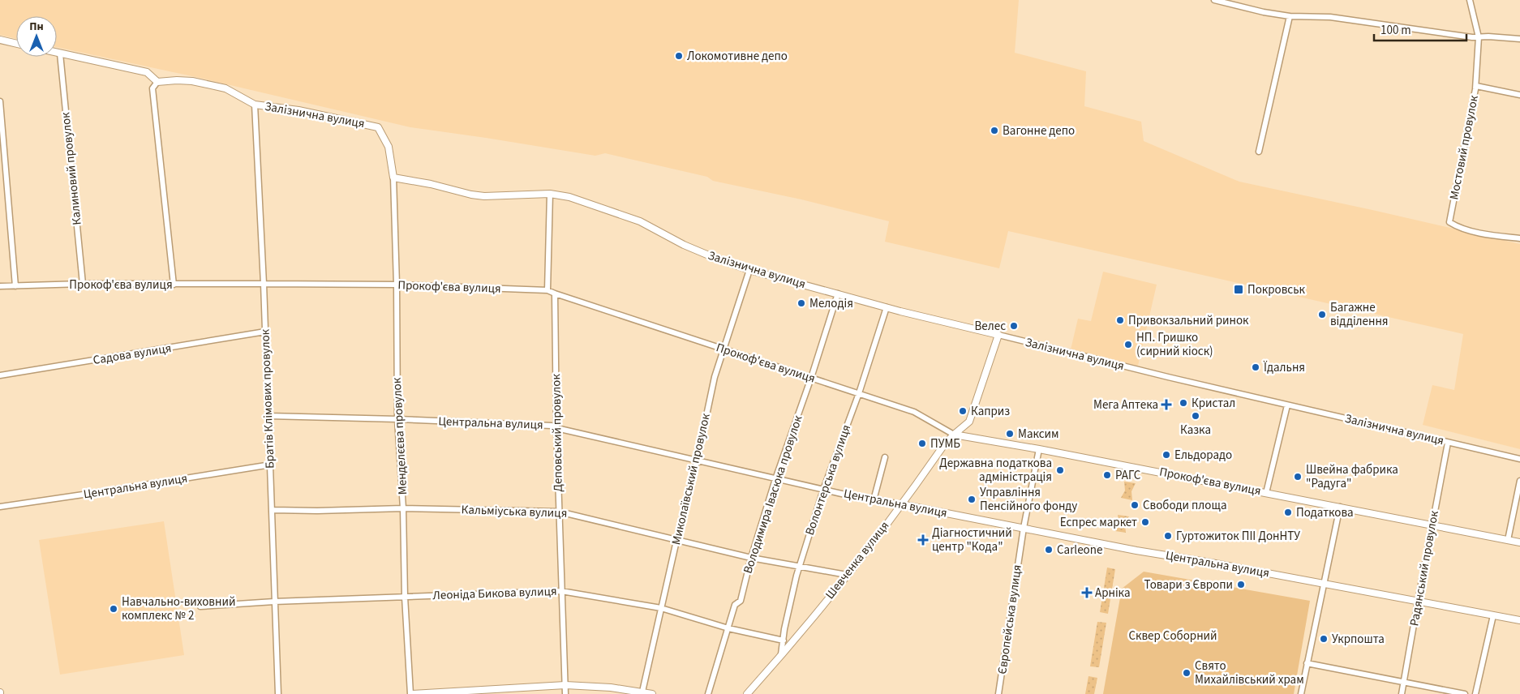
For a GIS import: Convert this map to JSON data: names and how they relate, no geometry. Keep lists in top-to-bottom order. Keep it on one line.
{"streets":{"street":["Залізнична вулиця","Мостовий провулок","Калиновий провулок","Прокоф'єва вулиця","Садова вулиця","Братів Клімових провулок","Центральна вулиця","Деповський провулок","Менделєєва провулок","Миколаївський провулок","Волонтерська вулиця","Володимира Івасюка провулок","Кальміуська вулиця","Шевченка вулиця","Радянський провулок","Леоніда Бикова вулиця","Європейська вулиця"]},"crossings":[["Залізнична вулиця","Братів Клімових провулок"],["Залізнична вулиця","Менделєєва провулок"],["Залізнична вулиця","Миколаївський провулок"],["Залізнична вулиця","Волонтерська вулиця"],["Залізнична вулиця","Володимира Івасюка провулок"],["Залізнична вулиця","Шевченка вулиця"],["Залізнична вулиця","Радянський провулок"],["Калиновий провулок","Прокоф'єва вулиця"],["Прокоф'єва вулиця","Братів Клімових провулок"],["Прокоф'єва вулиця","Деповський провулок"],["Прокоф'єва вулиця","Менделєєва провулок"],["Прокоф'єва вулиця","Миколаївський провулок"],["Прокоф'єва вулиця","Волонтерська вулиця"],["Прокоф'єва вулиця","Володимира Івасюка провулок"],["Прокоф'єва вулиця","Шевченка вулиця"],["Прокоф'єва вулиця","Радянський провулок"],["Прокоф'єва вулиця","Європейська вулиця"],["Садова вулиця","Братів Клімових провулок"],["Братів Клімових провулок","Центральна вулиця"],["Братів Клімових провулок","Кальміуська вулиця"],["Братів Клімових провулок","Леоніда Бикова вулиця"],["Центральна вулиця","Деповський провулок"],["Центральна вулиця","Менделєєва провулок"],["Центральна вулиця","Миколаївський провулок"],["Центральна вулиця","Волонтерська вулиця"],["Центральна вулиця","Володимира Івасюка провулок"],["Центральна вулиця","Шевченка вулиця"],["Центральна вулиця","Радянський провулок"],["Центральна вулиця","Європейська вулиця"],["Деповський провулок","Кальміуська вулиця"],["Деповський провулок","Леоніда Бикова вулиця"],["Менделєєва провулок","Кальміуська вулиця"],["Менделєєва провулок","Леоніда Бикова вулиця"],["Миколаївський провулок","Кальміуська вулиця"],["Миколаївський провулок","Леоніда Бикова вулиця"],["Волонтерська вулиця","Кальміуська вулиця"],["Волонтерська вулиця","Шевченка вулиця"],["Волонтерська вулиця","Леоніда Бикова вулиця"],["Володимира Івасюка провулок","Кальміуська вулиця"],["Володимира Івасюка провулок","Леоніда Бикова вулиця"],["Кальміуська вулиця","Шевченка вулиця"]],"parks":["Сквер Соборний"],"places":{"other":["Локомотивне депо","Вагонне депо","Мелодія","Багажне відділення","Привокзальний ринок","Велес","НП. Гришко (сирний кіоск)","Їдальня","Кристал","Каприз","Казка","Максим","ПУМБ","Ельдорадо","Державна податкова адміністрація","РАГС","Швейна фабрика \"Радуга\"","Управління Пенсійного фонду","Свободи площа","Податкова","Еспрес маркет","Гуртожиток ПІІ ДонНТУ","Carleone","Товари з Європи","Навчально-виховний комплекс № 2","Укрпошта","Свято Михайлівський храм"],"transit":["Покровськ"],"health":["Мега Аптека","Діагностичний центр \"Кода\"","Арніка"]},"scale_bar":"100 m","north":"top"}
